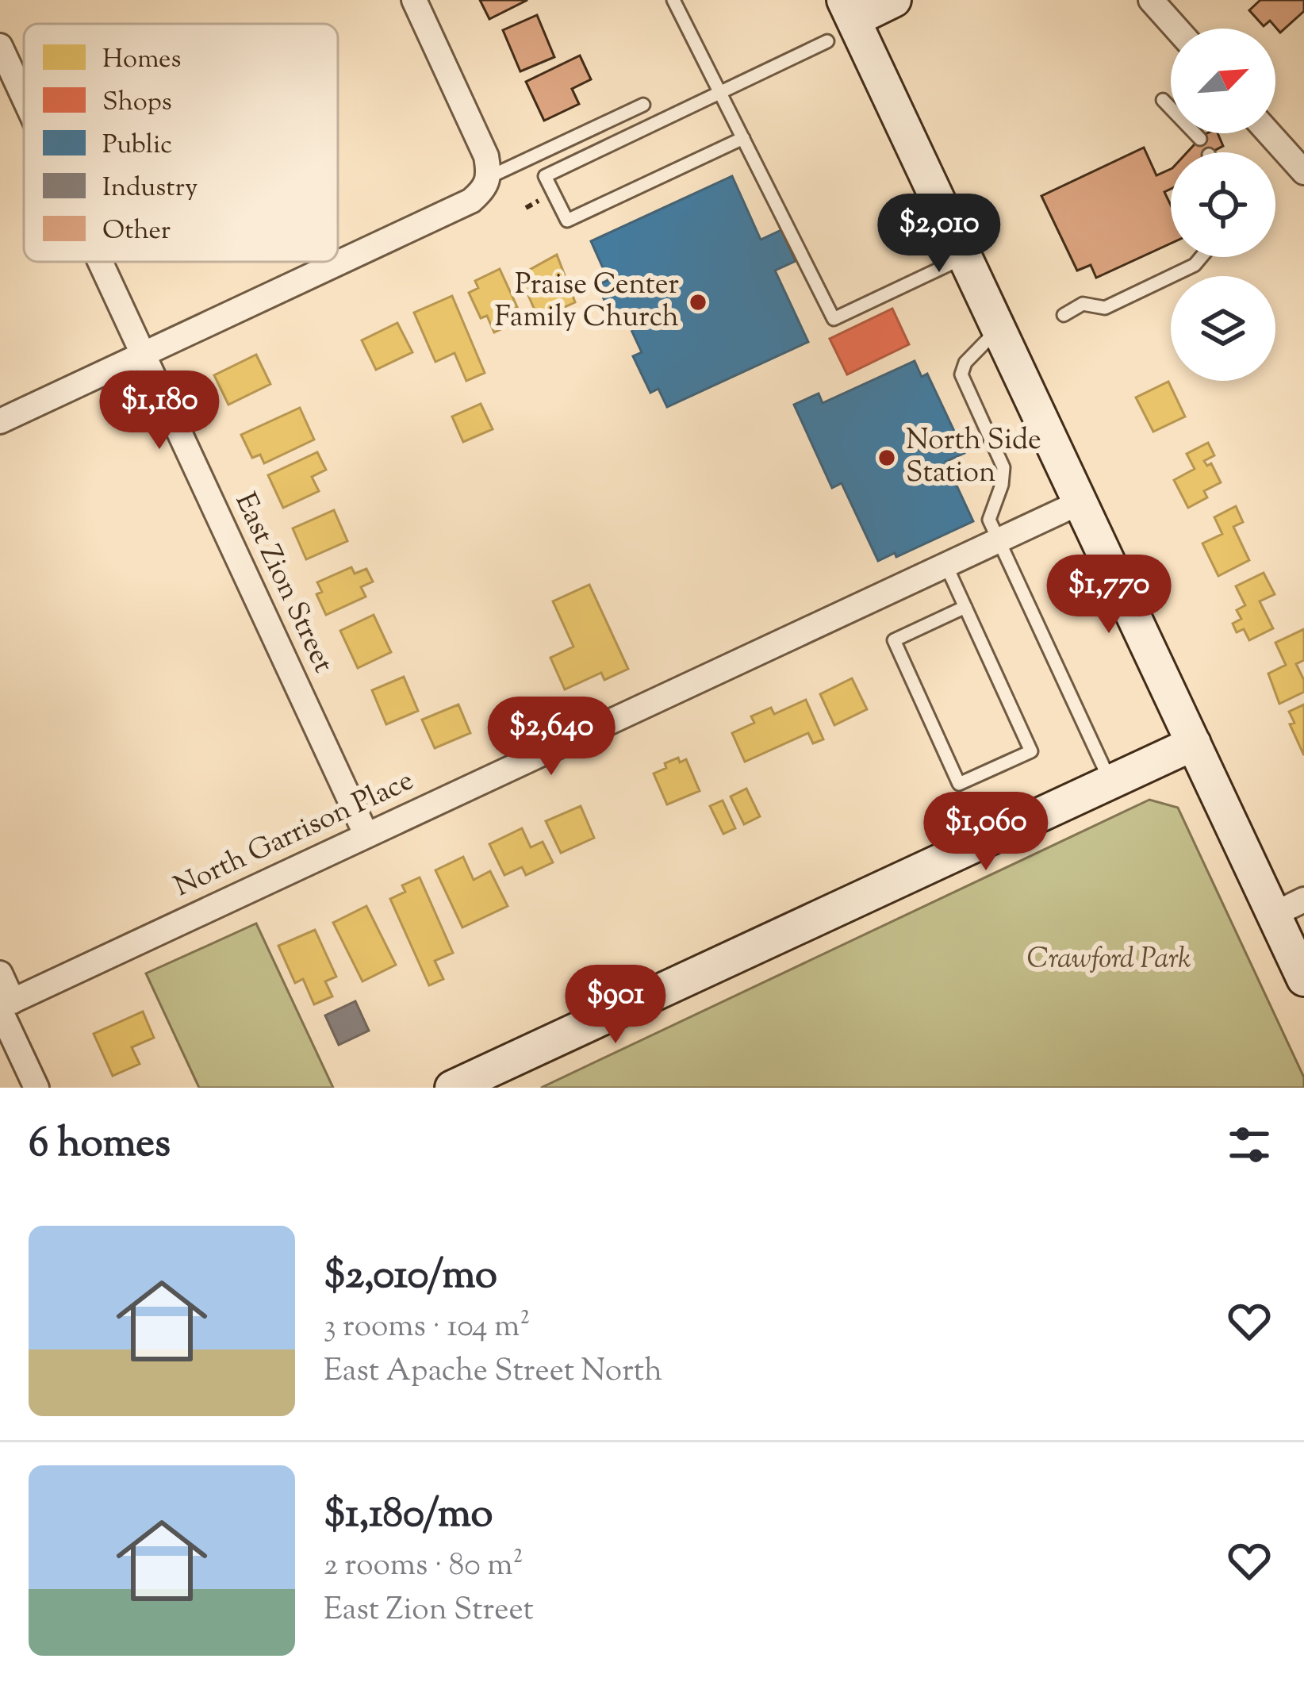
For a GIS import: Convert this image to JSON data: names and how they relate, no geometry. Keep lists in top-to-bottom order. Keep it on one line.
{"streets":{"street":["East Zion Street","North Garrison Place"]},"crossings":[["East Zion Street","North Garrison Place"]],"parks":["Crawford Park"],"places":["Praise Center Family Church","North Side Station"],"legend":["Homes","Shops","Public","Industry","Other"],"north":"top right","page":{"price":["$2,010","$1,180","$1,770","$2,640","$1,060","$901"],"heading":"6 homes","list":[{"name":"$2,010/mo","note":"3 rooms · 104 m² · East Apache Street North"},{"name":"$1,180/mo","note":"2 rooms · 80 m² · East Zion Street"}]}}
